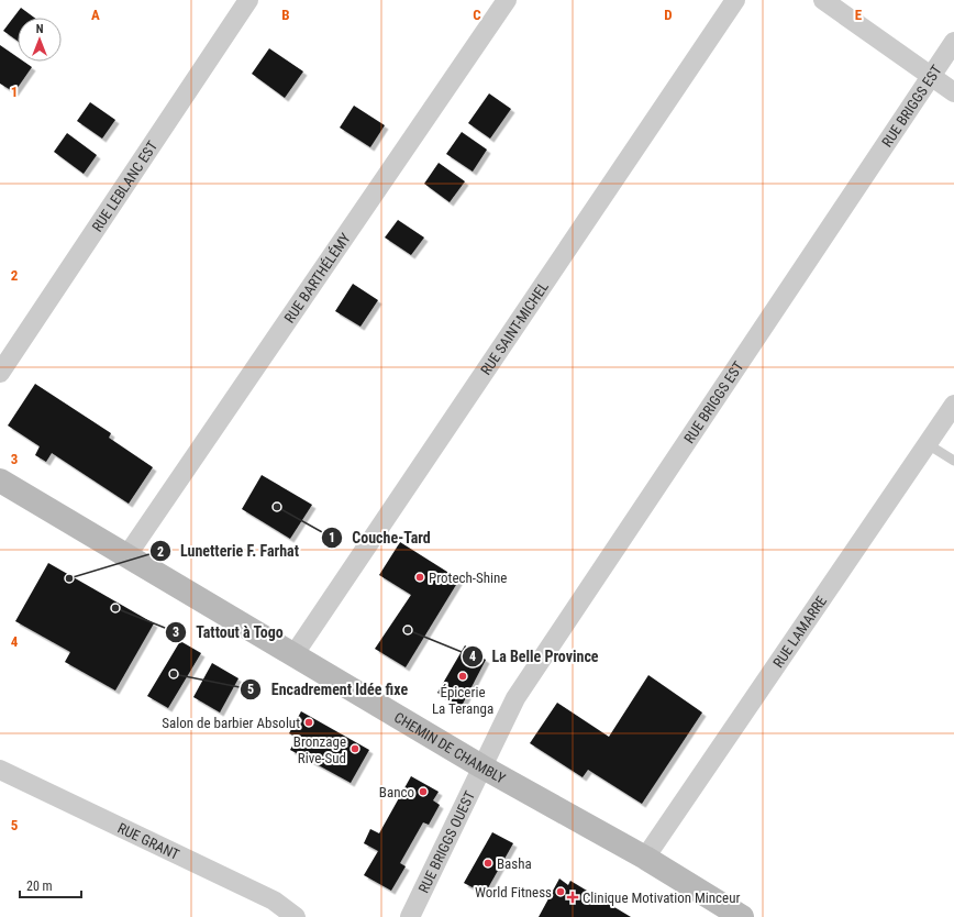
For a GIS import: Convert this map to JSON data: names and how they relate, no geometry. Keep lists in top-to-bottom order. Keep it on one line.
{"streets":{"main road":["CHEMIN DE CHAMBLY"],"street":["RUE BRIGGS EST","RUE LEBLANC EST","RUE BARTHÉLÉMY","RUE SAINT-MICHEL","RUE LAMARRE","RUE GRANT","RUE BRIGGS OUEST"]},"crossings":[["RUE BRIGGS EST","CHEMIN DE CHAMBLY"],["RUE BRIGGS EST","RUE BRIGGS OUEST"],["RUE BARTHÉLÉMY","CHEMIN DE CHAMBLY"],["RUE SAINT-MICHEL","CHEMIN DE CHAMBLY"],["RUE LAMARRE","CHEMIN DE CHAMBLY"],["CHEMIN DE CHAMBLY","RUE BRIGGS OUEST"]],"places":{"other":["Couche-Tard","Protech-Shine","Lunetterie F. Farhat","Tattout à Togo","La Belle Province","Encadrement Idée fixe","Épicerie La Teranga","Salon de barbier Absolut","Bronzage Rive-Sud","Banco","Basha","World Fitness"],"health":["Clinique Motivation Minceur"]},"scale_bar":"20 m","north":"top","grid":{"columns":["A","B","C","D","E"],"rows":["1","2","3","4","5"]}}
